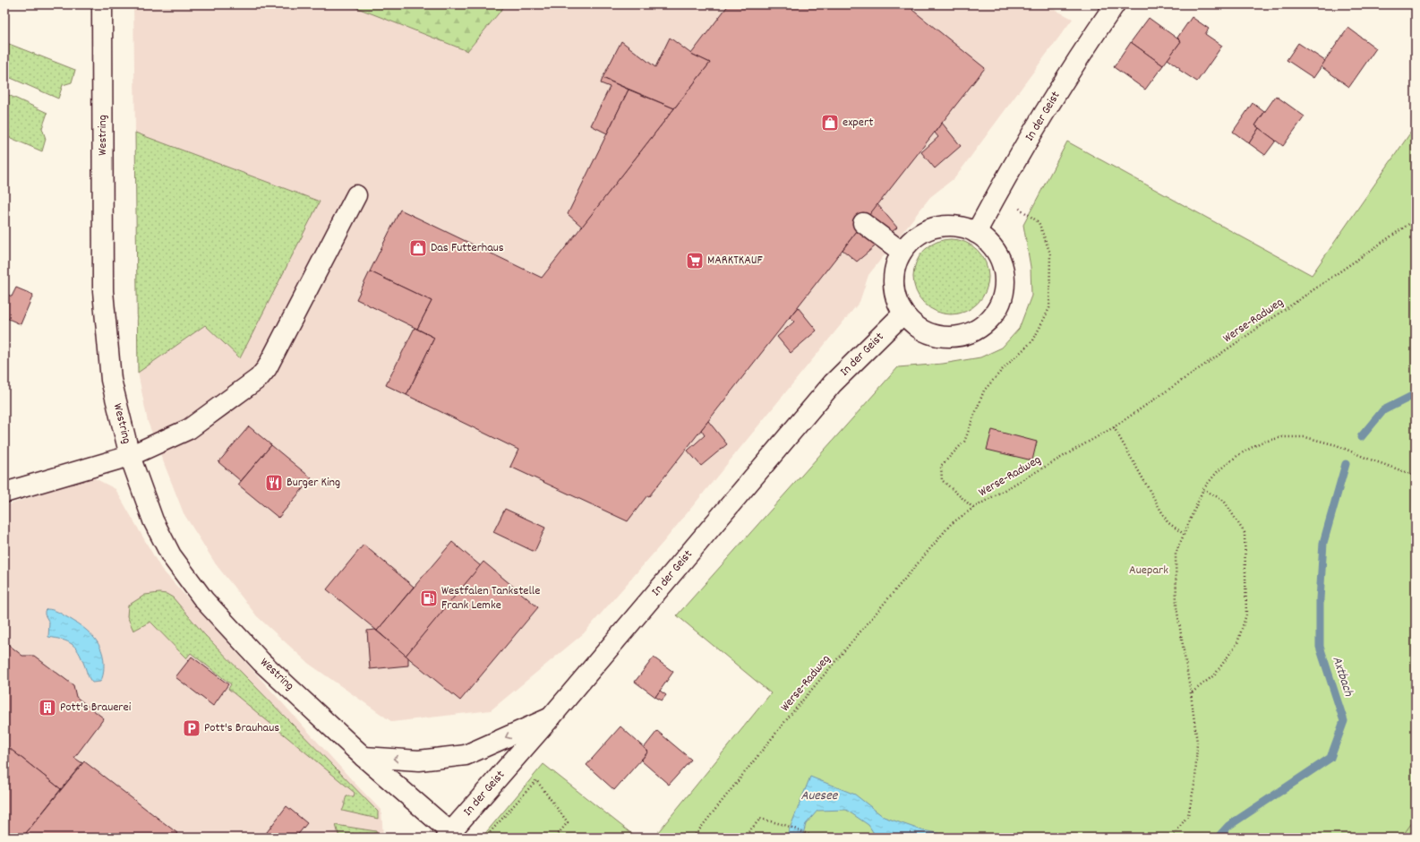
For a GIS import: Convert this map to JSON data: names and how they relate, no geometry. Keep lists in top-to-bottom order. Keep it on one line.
{"streets":{"main road":["In der Geist","Westring"],"path":["Werse-Radweg"]},"crossings":[["In der Geist","Westring"]],"water":["Axtbach","Auesee"],"parks":["Auepark"],"places":{"shop":["expert","Das Futterhaus"],"supermarket":["MARKTKAUF"],"restaurant":["Burger King"],"fuel station":["Westfalen Tankstelle Frank Lemke"],"building":["Pott's Brauerei"],"parking":["Pott's Brauhaus"]}}
